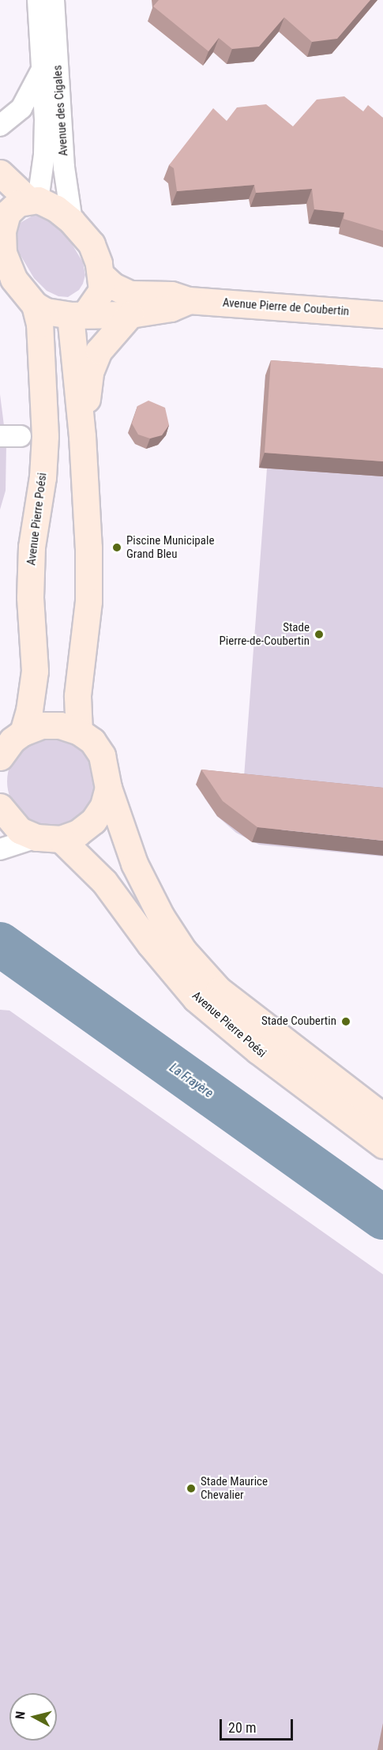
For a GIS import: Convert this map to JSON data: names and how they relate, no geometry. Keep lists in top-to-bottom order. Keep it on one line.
{"streets":{"main road":["Avenue Pierre de Coubertin","Avenue Pierre Poési"],"street":["Avenue des Cigales"]},"crossings":[["Avenue des Cigales","Avenue Pierre de Coubertin"],["Avenue des Cigales","Avenue Pierre Poési"],["Avenue Pierre de Coubertin","Avenue Pierre Poési"]],"water":["La Frayère"],"places":["Piscine Municipale Grand Bleu","Stade Pierre-de-Coubertin","Stade Coubertin","Stade Maurice Chevalier"],"scale_bar":"20 m","north":"left"}
